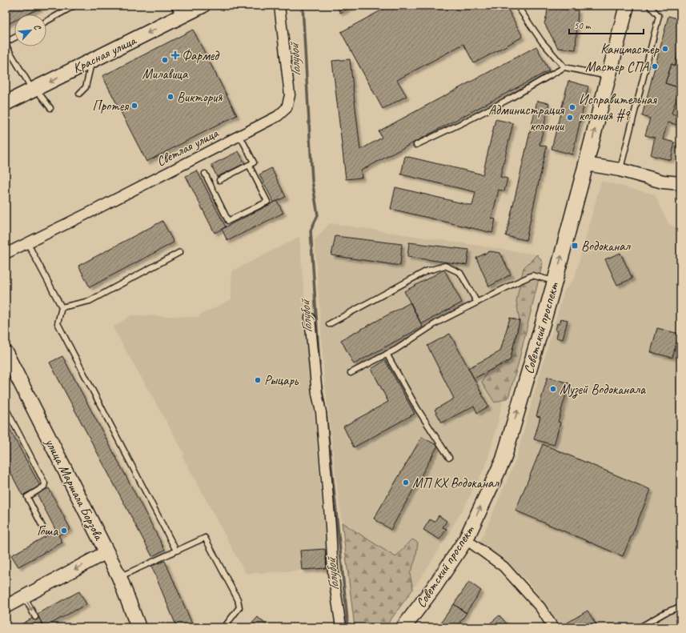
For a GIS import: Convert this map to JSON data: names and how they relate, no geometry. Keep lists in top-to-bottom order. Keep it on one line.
{"streets":{"main road":["Красная улица","Советский проспект","улица Маршала Борзова"],"street":["Светлая улица"]},"one_way":["Красная улица","Советский проспект"],"water":["Голубой"],"places":{"other":["Канцмастер","Милавица","Мастер СПА","Виктория","Протея","Исправительная колония #9","Администрация колонии","Рыцарь","Музей Водоканала","МП КХ Водоканал","Гоша"],"health":["Фармед"],"transit":["Водоканал"]},"scale_bar":"50 m","north":"top right"}
